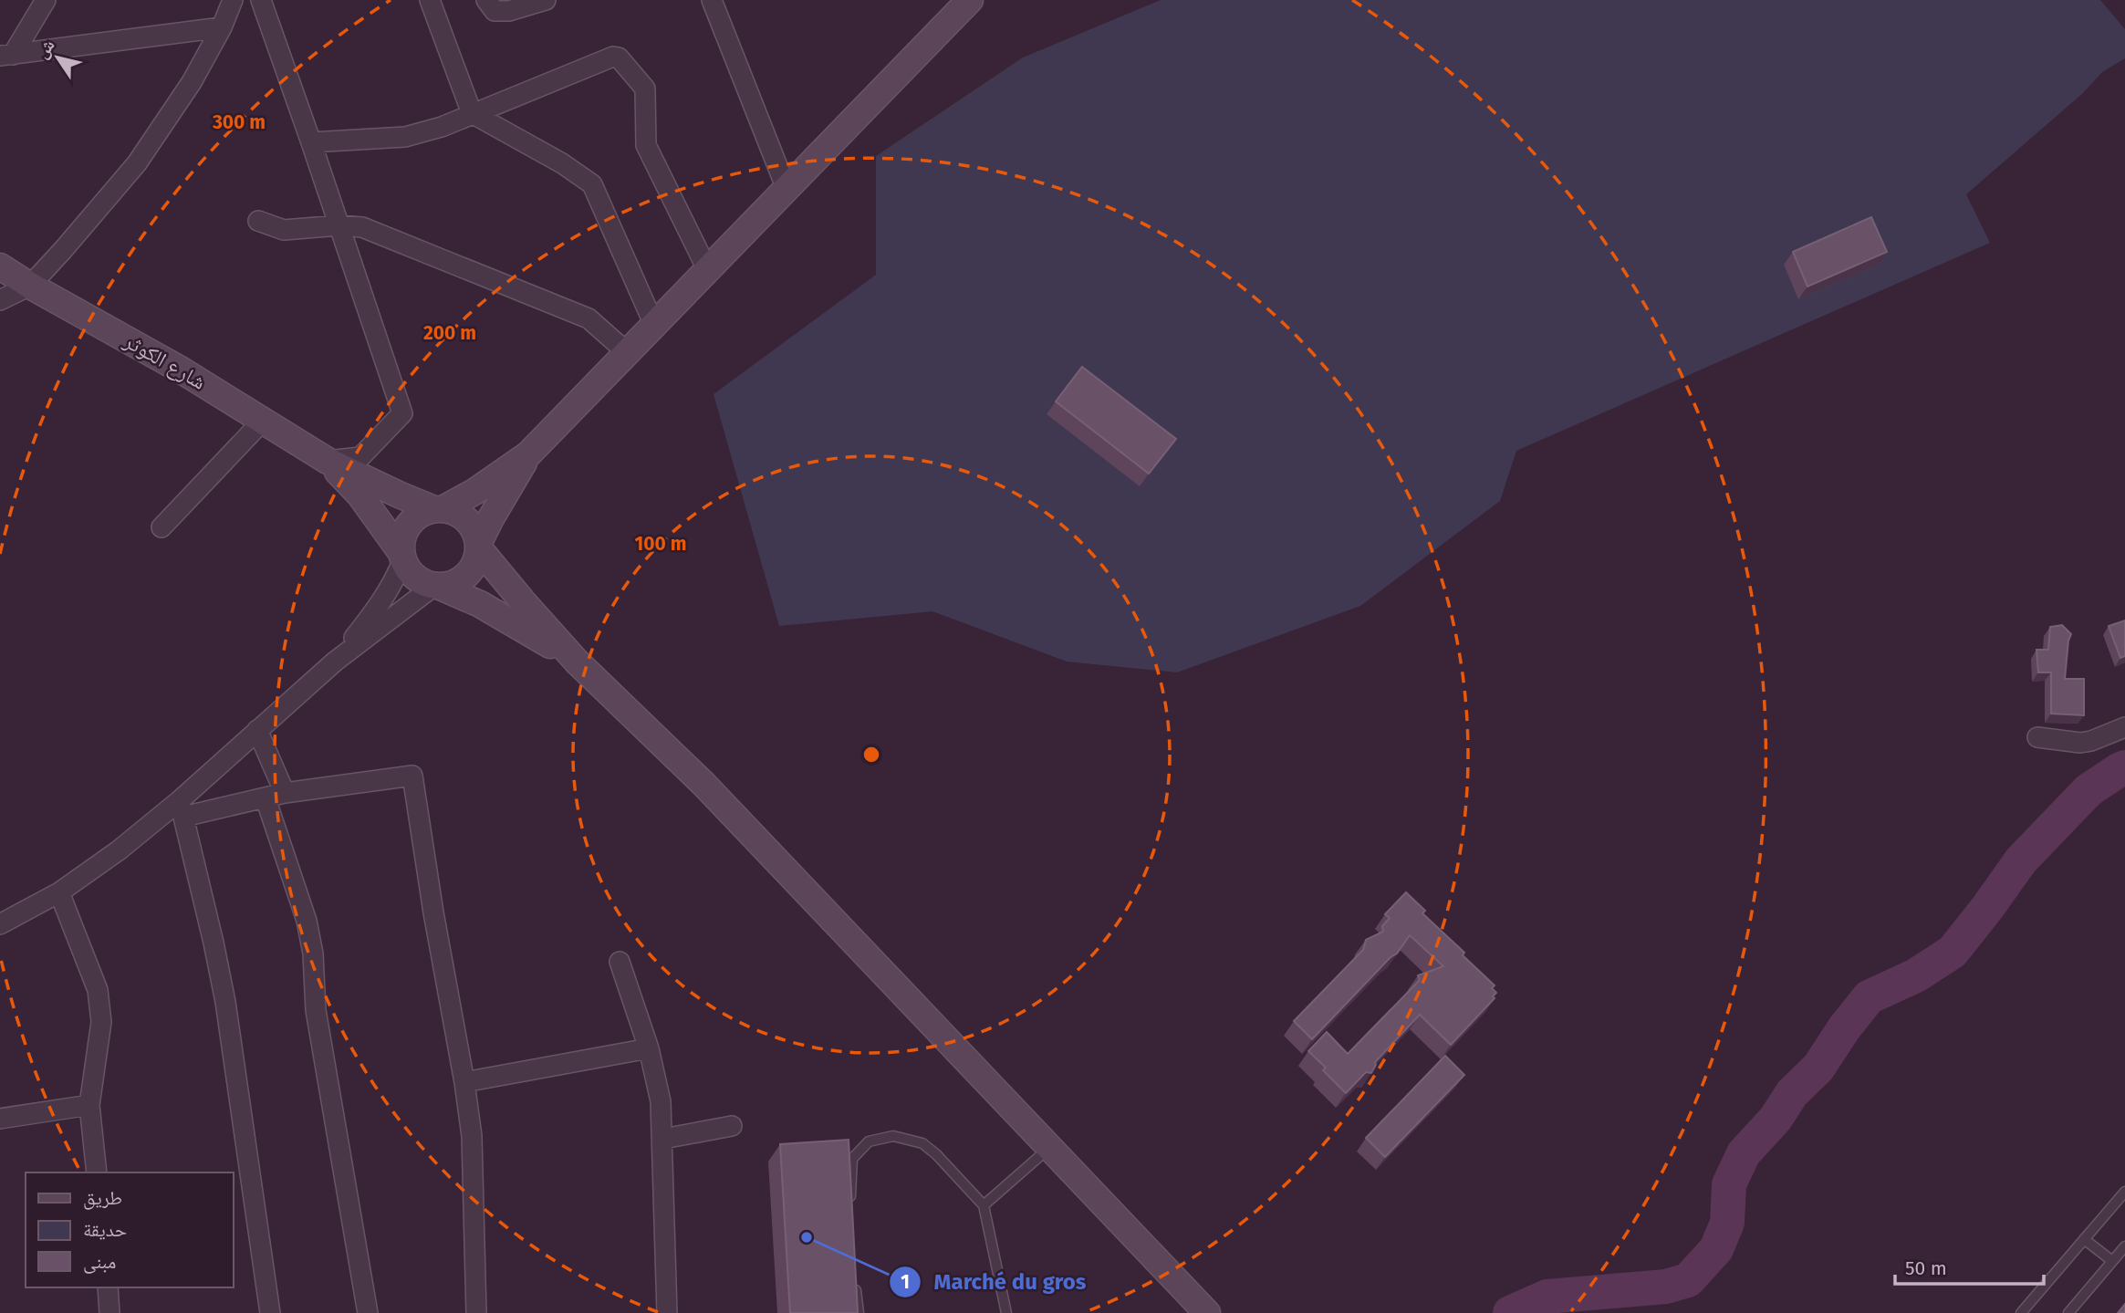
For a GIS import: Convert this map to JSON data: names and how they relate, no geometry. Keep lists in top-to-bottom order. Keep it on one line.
{"streets":{"main road":["شارع الكوثر"]},"places":["Marché du gros"],"legend":["طريق","حديقة","مبنى"],"scale_bar":"50 m","north":"top left","rings":["300 m","200 m","100 m"]}
